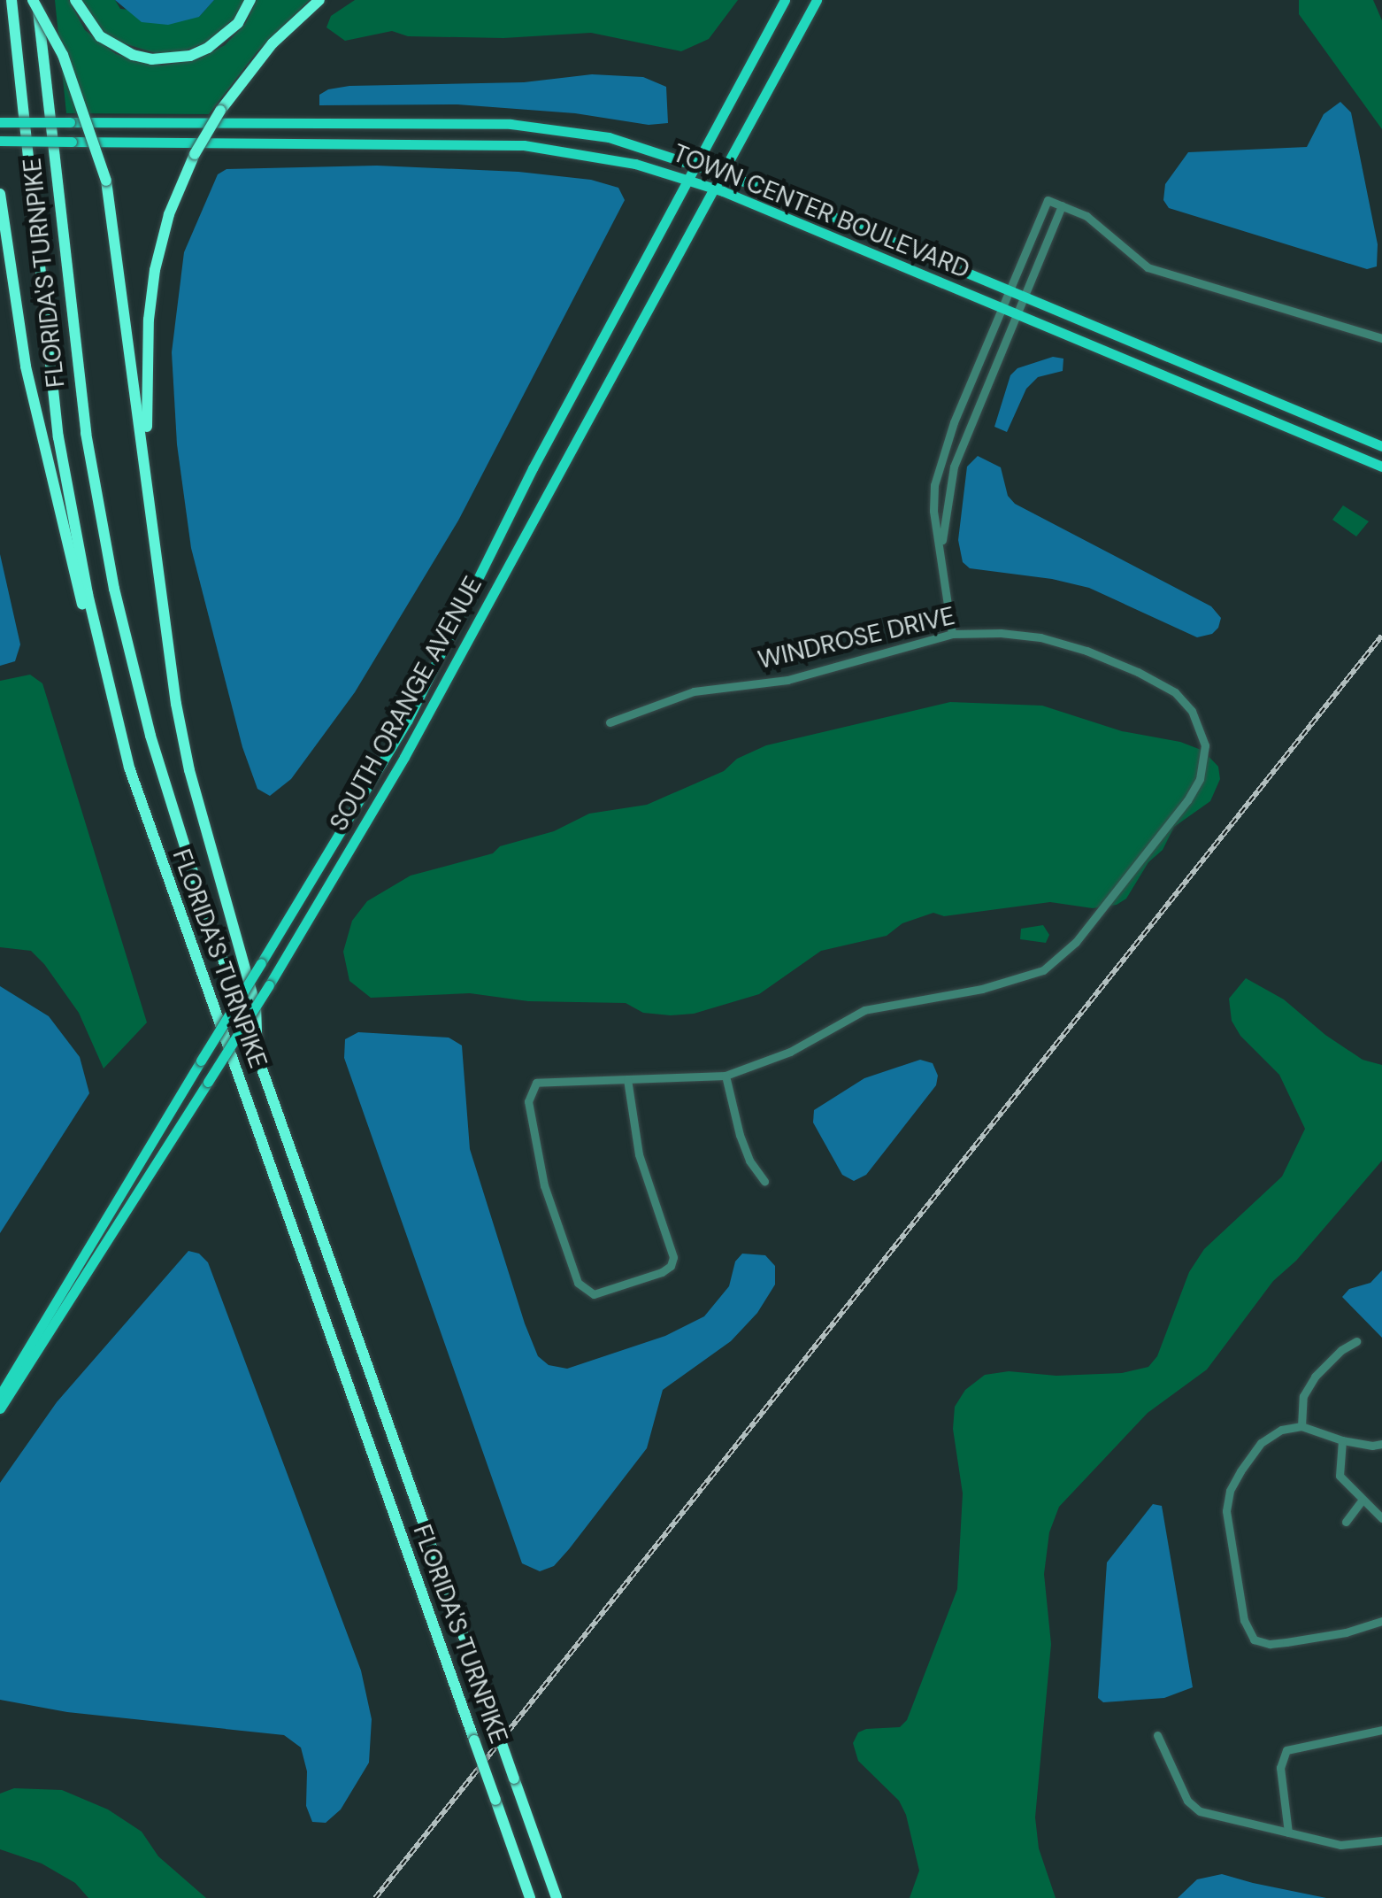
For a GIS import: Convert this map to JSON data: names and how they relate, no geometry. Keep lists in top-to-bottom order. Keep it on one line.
{"streets":{"highway":["FLORIDA'S TURNPIKE"],"main road":["TOWN CENTER BOULEVARD","SOUTH ORANGE AVENUE"],"street":["WINDROSE DRIVE"]},"crossings":[["TOWN CENTER BOULEVARD","SOUTH ORANGE AVENUE"]]}
